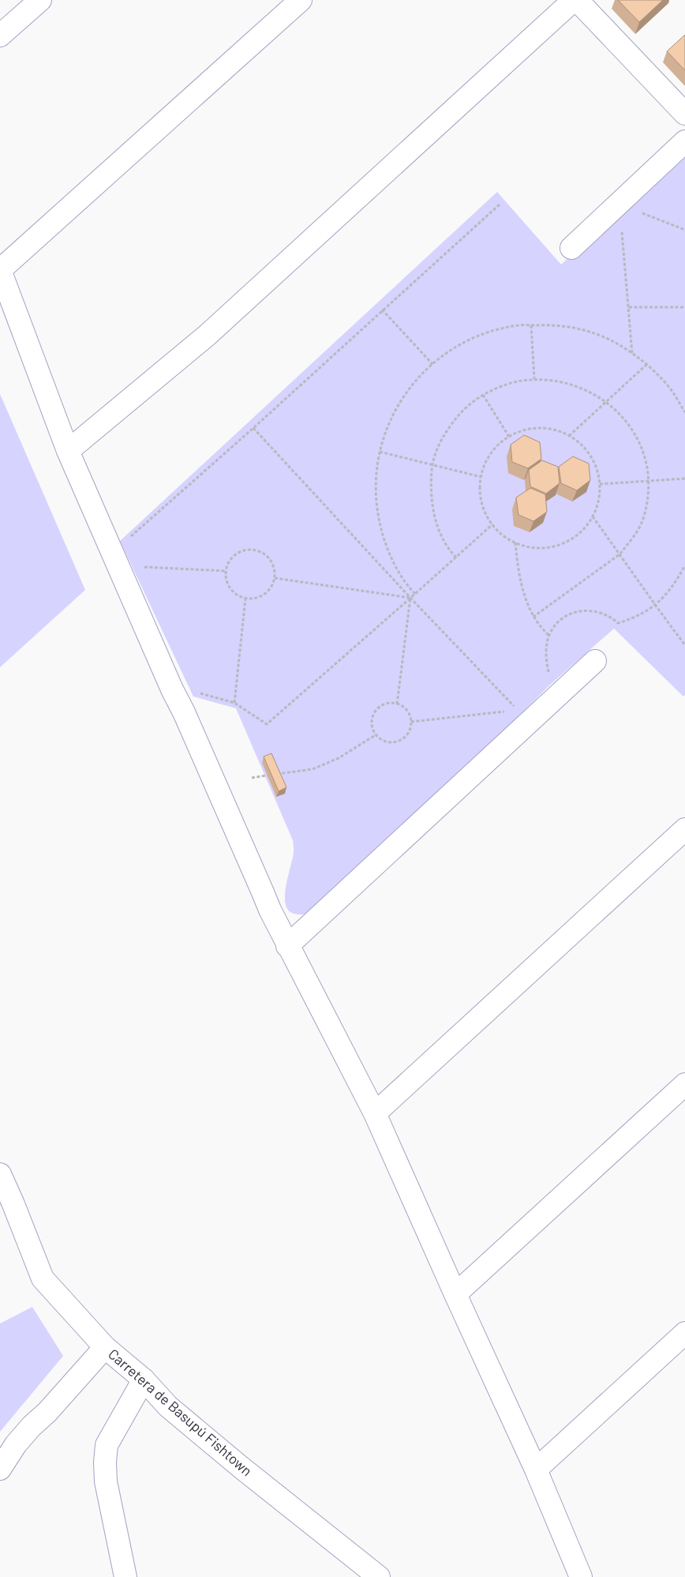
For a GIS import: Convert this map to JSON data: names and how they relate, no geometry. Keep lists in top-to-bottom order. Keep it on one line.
{"streets":{"street":["Carretera de Basupú Fishtown"]}}
